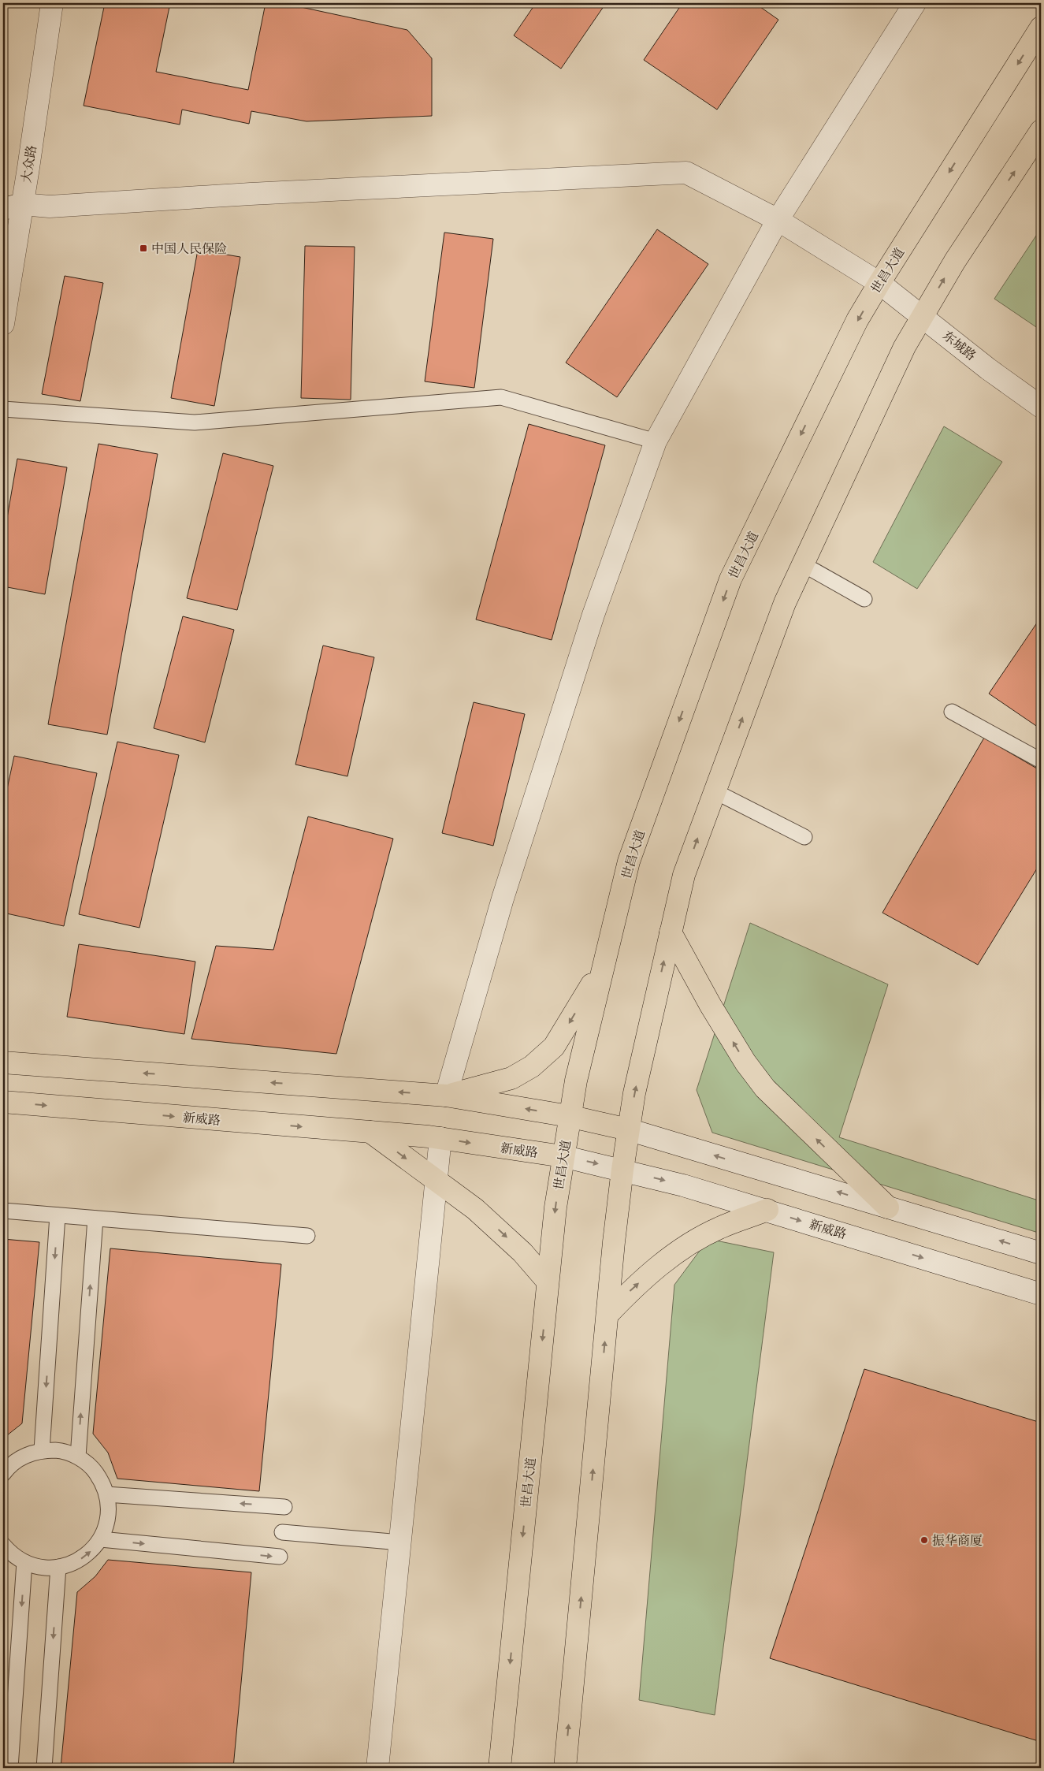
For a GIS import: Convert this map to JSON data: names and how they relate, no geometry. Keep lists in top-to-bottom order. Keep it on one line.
{"streets":{"main road":["世昌大道","新威路"],"street":["大众路","东城路"]},"crossings":[["大众路","东城路"],["世昌大道","东城路"],["世昌大道","新威路"]],"places":{"transit":["中国人民保险"],"other":["振华商厦"]}}
